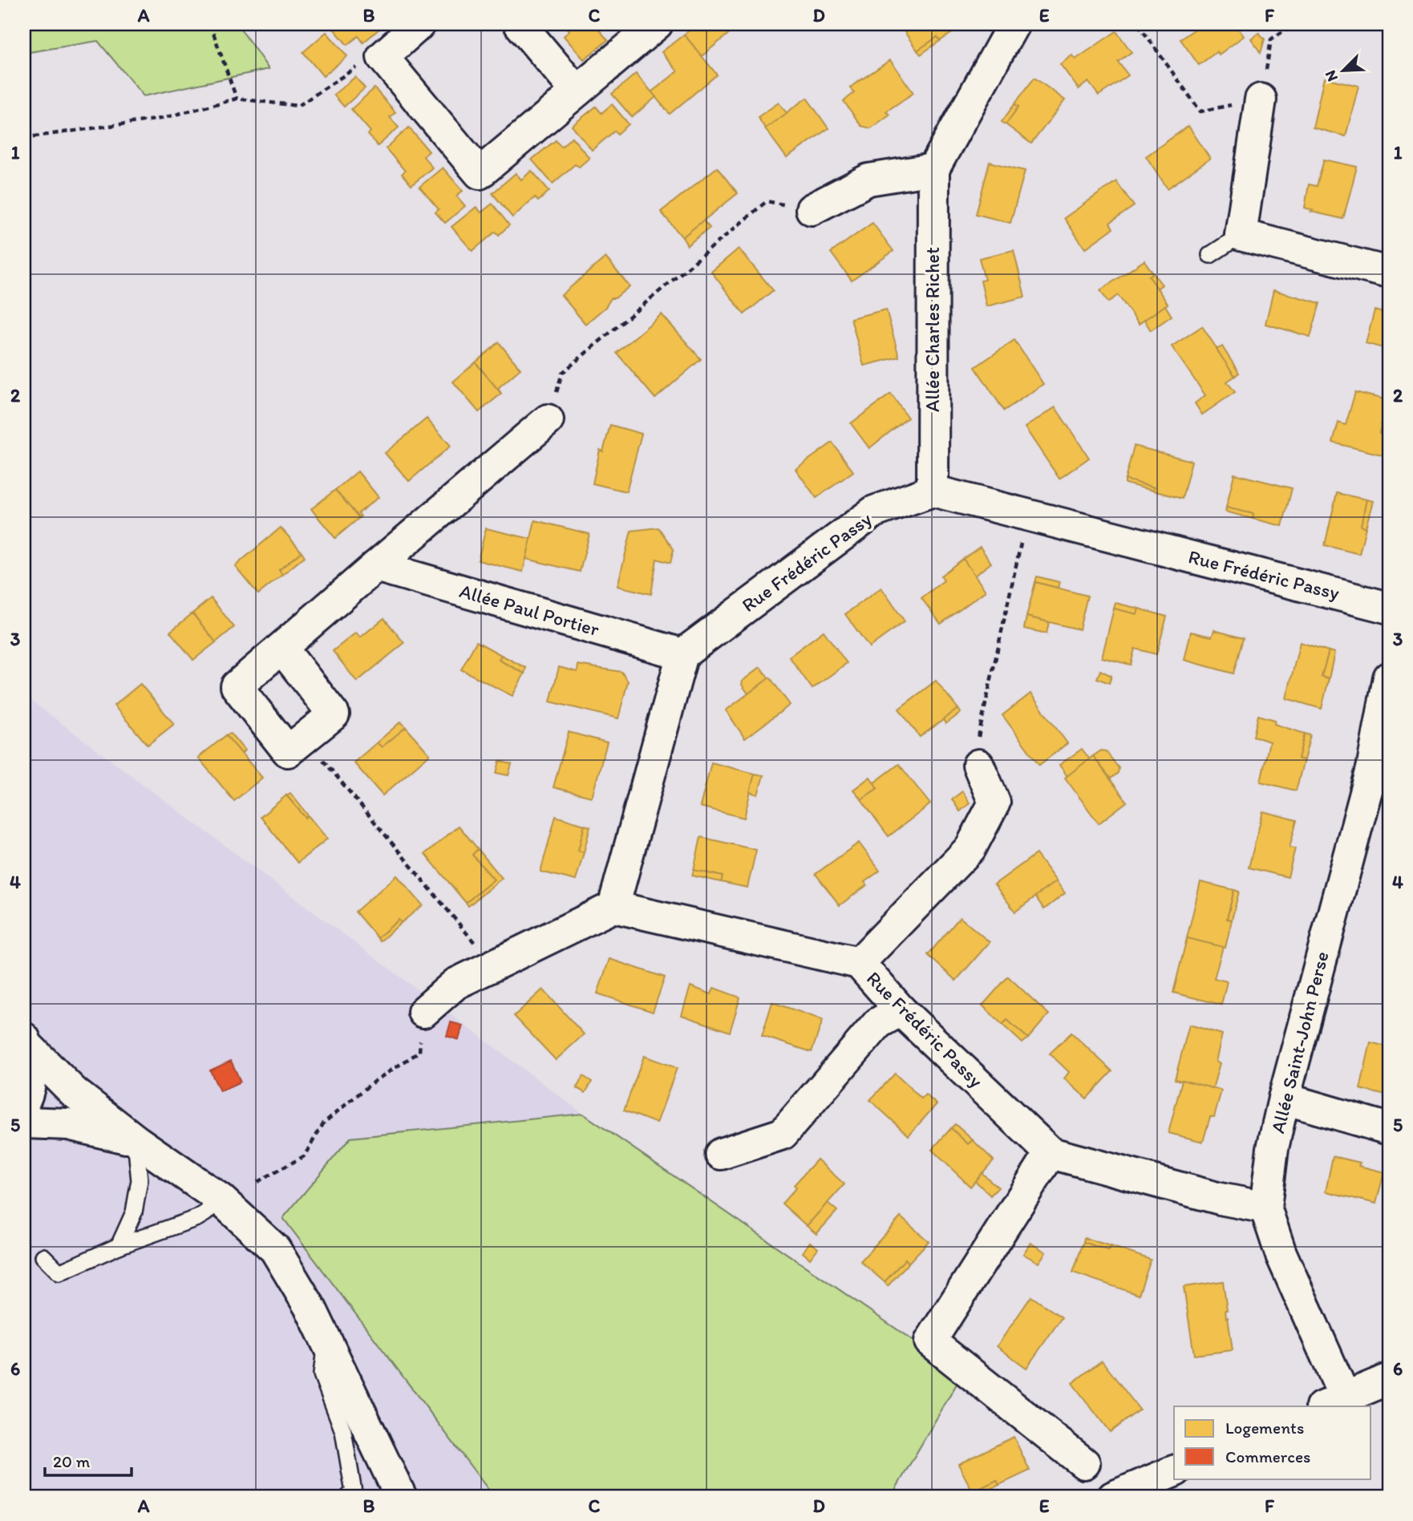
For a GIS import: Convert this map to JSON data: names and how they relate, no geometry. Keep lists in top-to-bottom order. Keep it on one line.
{"streets":{"street":["Allée Charles Richet","Rue Frédéric Passy","Allée Paul Portier","Allée Saint-John Perse"]},"crossings":[["Allée Charles Richet","Rue Frédéric Passy"],["Rue Frédéric Passy","Allée Paul Portier"],["Rue Frédéric Passy","Allée Saint-John Perse"]],"legend":["Logements","Commerces"],"scale_bar":"20 m","north":"bottom left","grid":{"columns":["A","B","C","D","E","F"],"rows":["1","2","3","4","5","6"]}}
